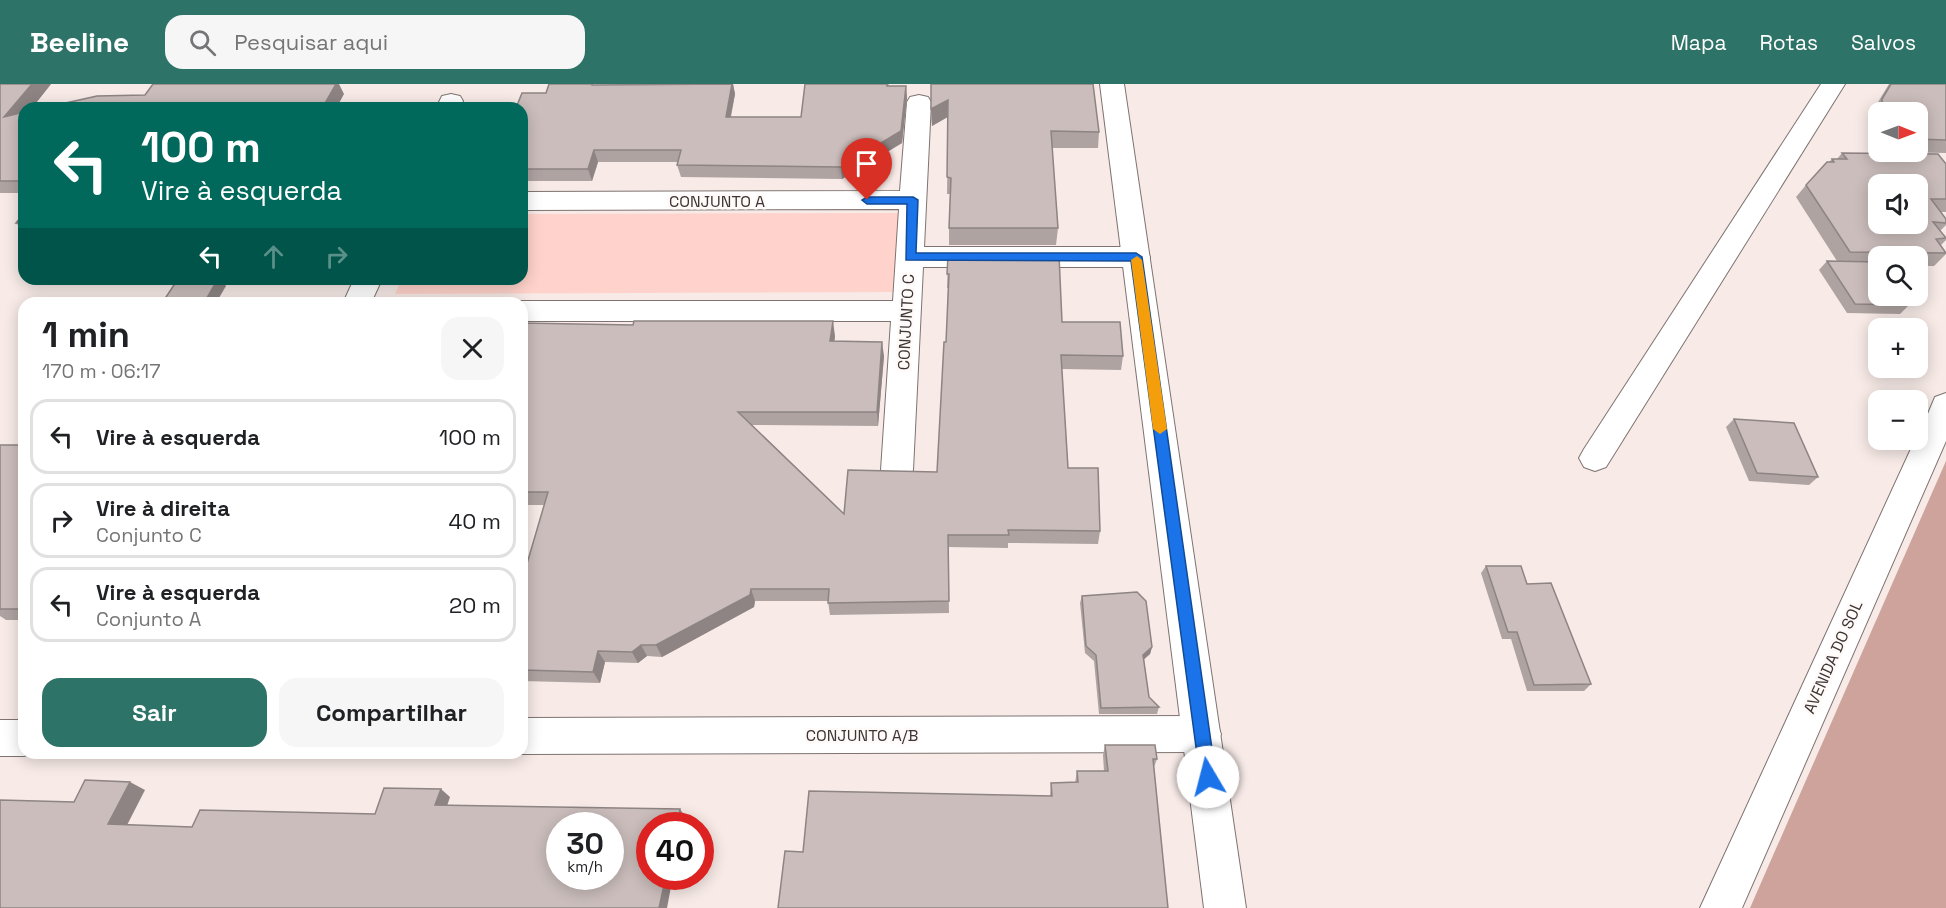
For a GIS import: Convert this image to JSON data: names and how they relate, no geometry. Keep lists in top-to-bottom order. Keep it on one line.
{"streets":{"street":["CONJUNTO A","CONJUNTO C","AVENIDA DO SOL","CONJUNTO A/B"]},"crossings":[["CONJUNTO A","CONJUNTO C"]],"north":"right","page":{"header":"Beeline","search":"Pesquisar aqui","nav":["Mapa","Rotas","Salvos"],"map_buttons":["+","−"],"turn":["100 m","Vire à esquerda"],"heading":["1 min","170 m · 06:17"],"list":[{"name":"Vire à esquerda","value":"100 m"},{"name":"Vire à direita","note":"Conjunto C","value":"40 m"},{"name":"Vire à esquerda","note":"Conjunto A","value":"20 m"}],"buttons":["Sair","Compartilhar"],"speed":"30 km/h","limit":"40"}}
